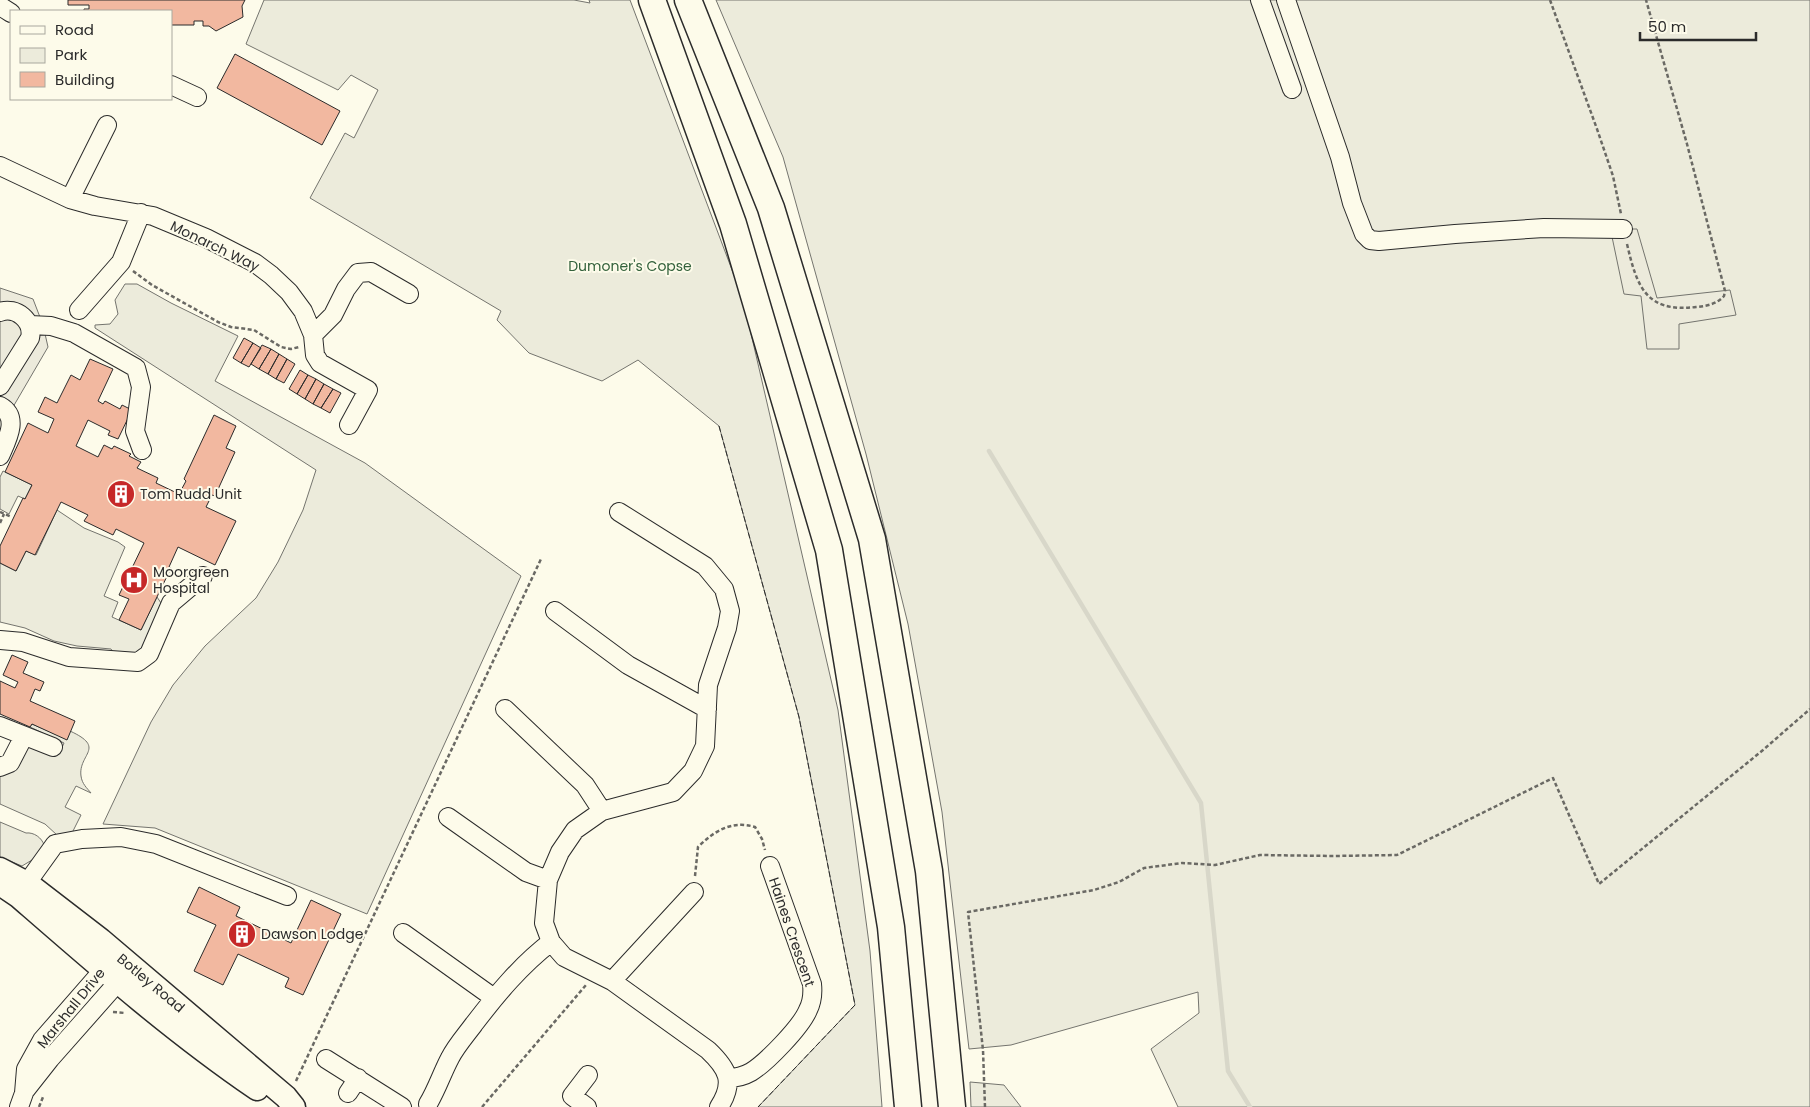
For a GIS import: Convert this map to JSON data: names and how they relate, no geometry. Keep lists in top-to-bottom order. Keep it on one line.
{"streets":{"main road":["Botley Road"],"street":["Monarch Way","Haines Crescent","Marshall Drive"]},"crossings":[["Botley Road","Marshall Drive"]],"parks":["Dumoner's Copse"],"places":{"building":["Tom Rudd Unit","Dawson Lodge"],"hospital":["Moorgreen Hospital"]},"legend":["Road","Park","Building"],"scale_bar":"50 m"}
